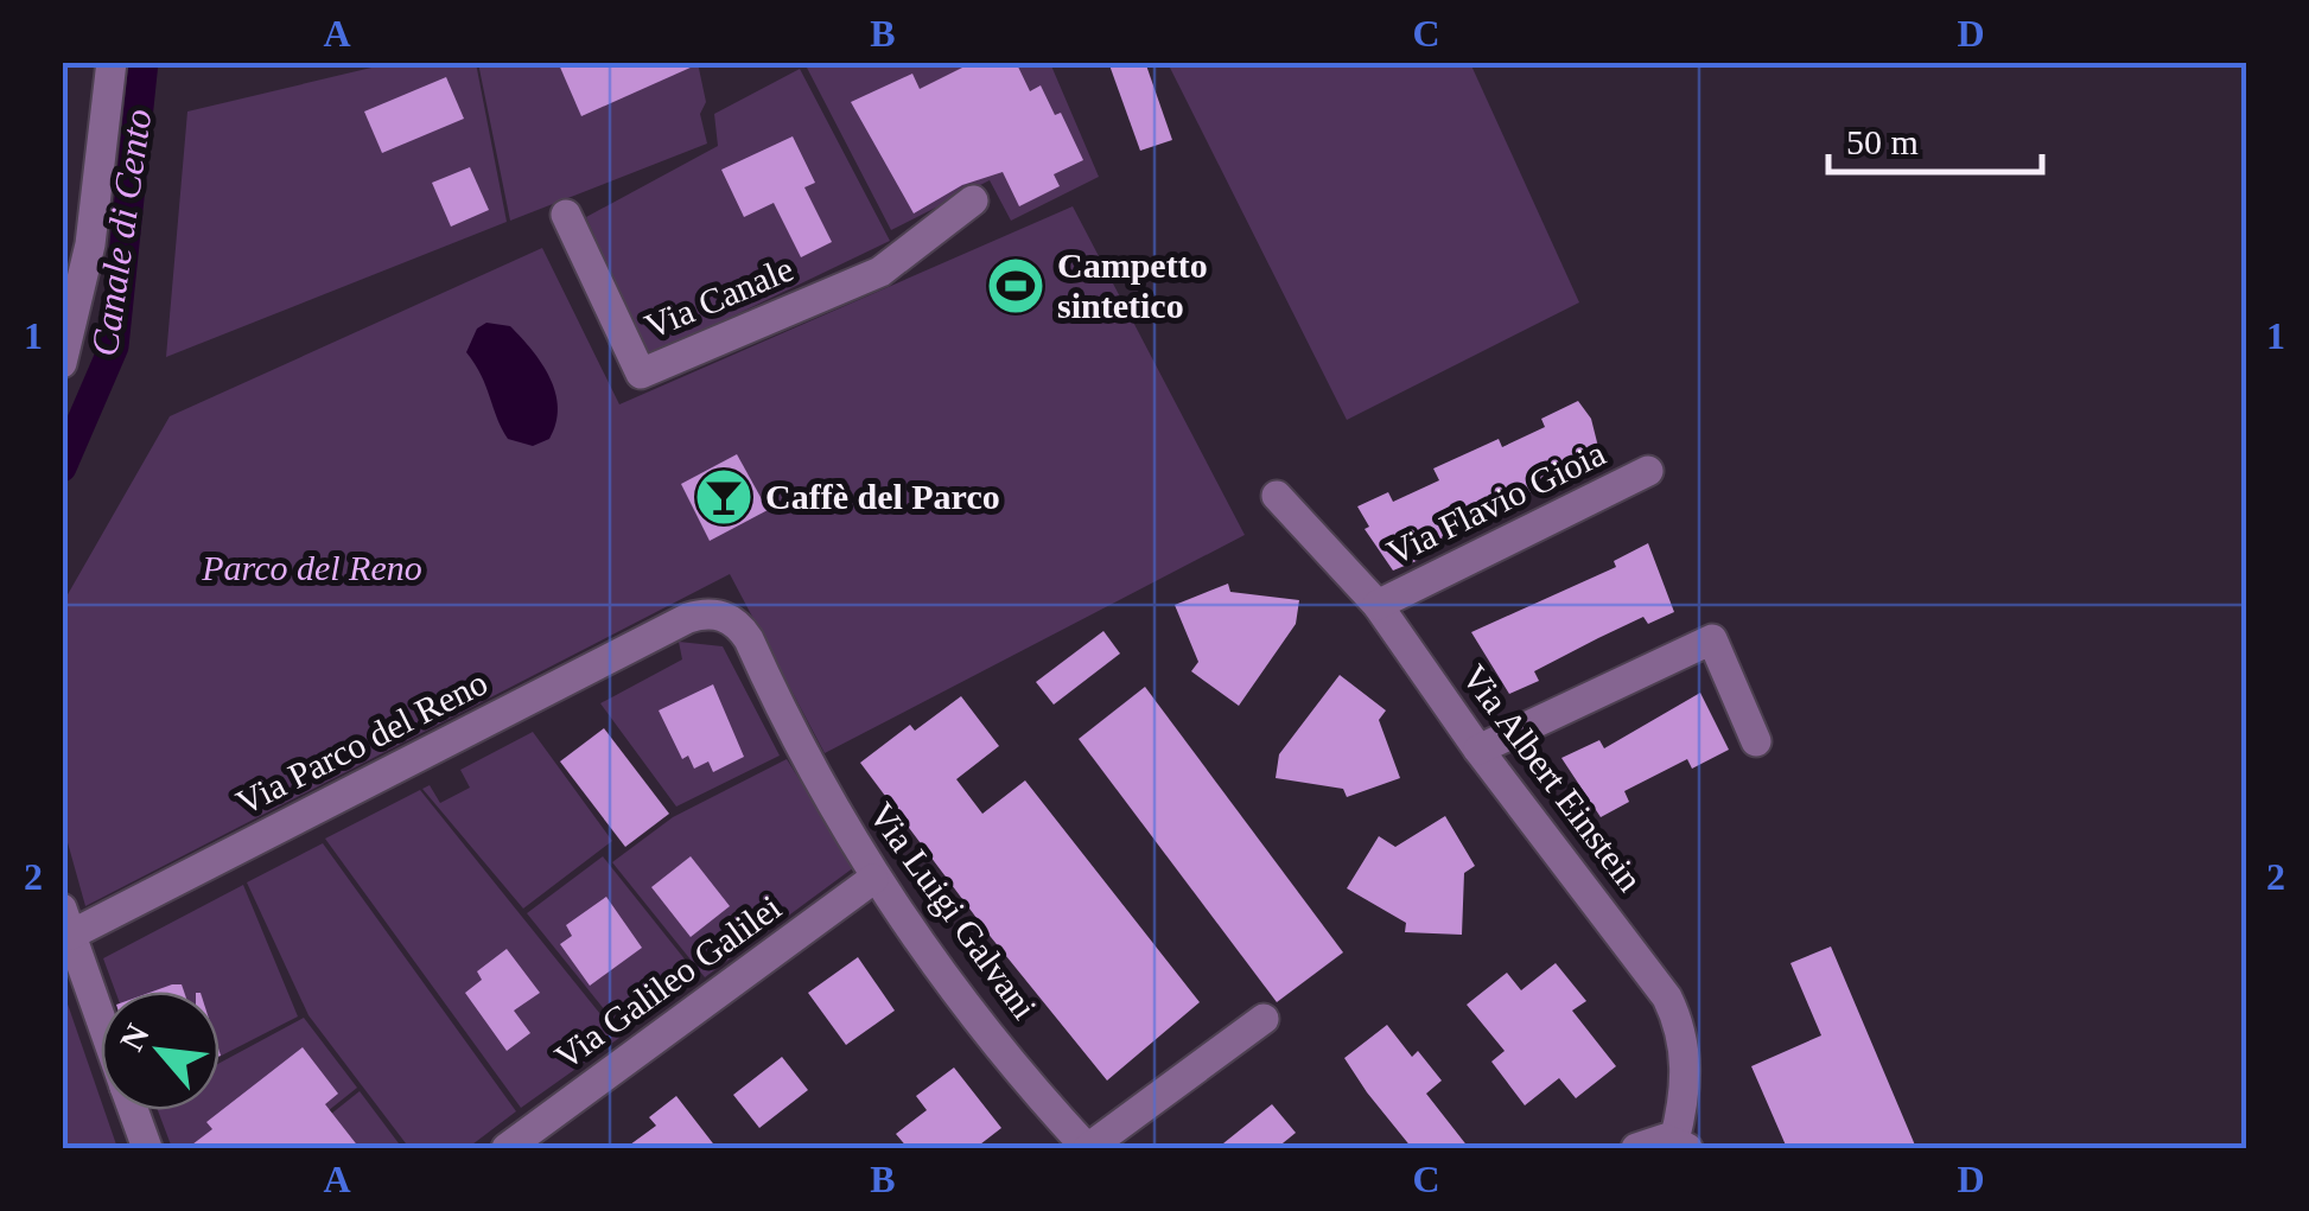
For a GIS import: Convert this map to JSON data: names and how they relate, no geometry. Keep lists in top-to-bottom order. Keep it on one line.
{"streets":{"street":["Via Canale","Via Flavio Gioia","Via Parco del Reno","Via Albert Einstein","Via Luigi Galvani","Via Galileo Galilei"]},"crossings":[["Via Flavio Gioia","Via Albert Einstein"],["Via Parco del Reno","Via Luigi Galvani"],["Via Luigi Galvani","Via Galileo Galilei"]],"water":["Canale di Cento"],"parks":["Parco del Reno"],"places":{"sports":["Campetto sintetico"],"bar":["Caffè del Parco"]},"scale_bar":"50 m","north":"top left","grid":{"columns":["A","B","C","D"],"rows":["1","2"]}}
